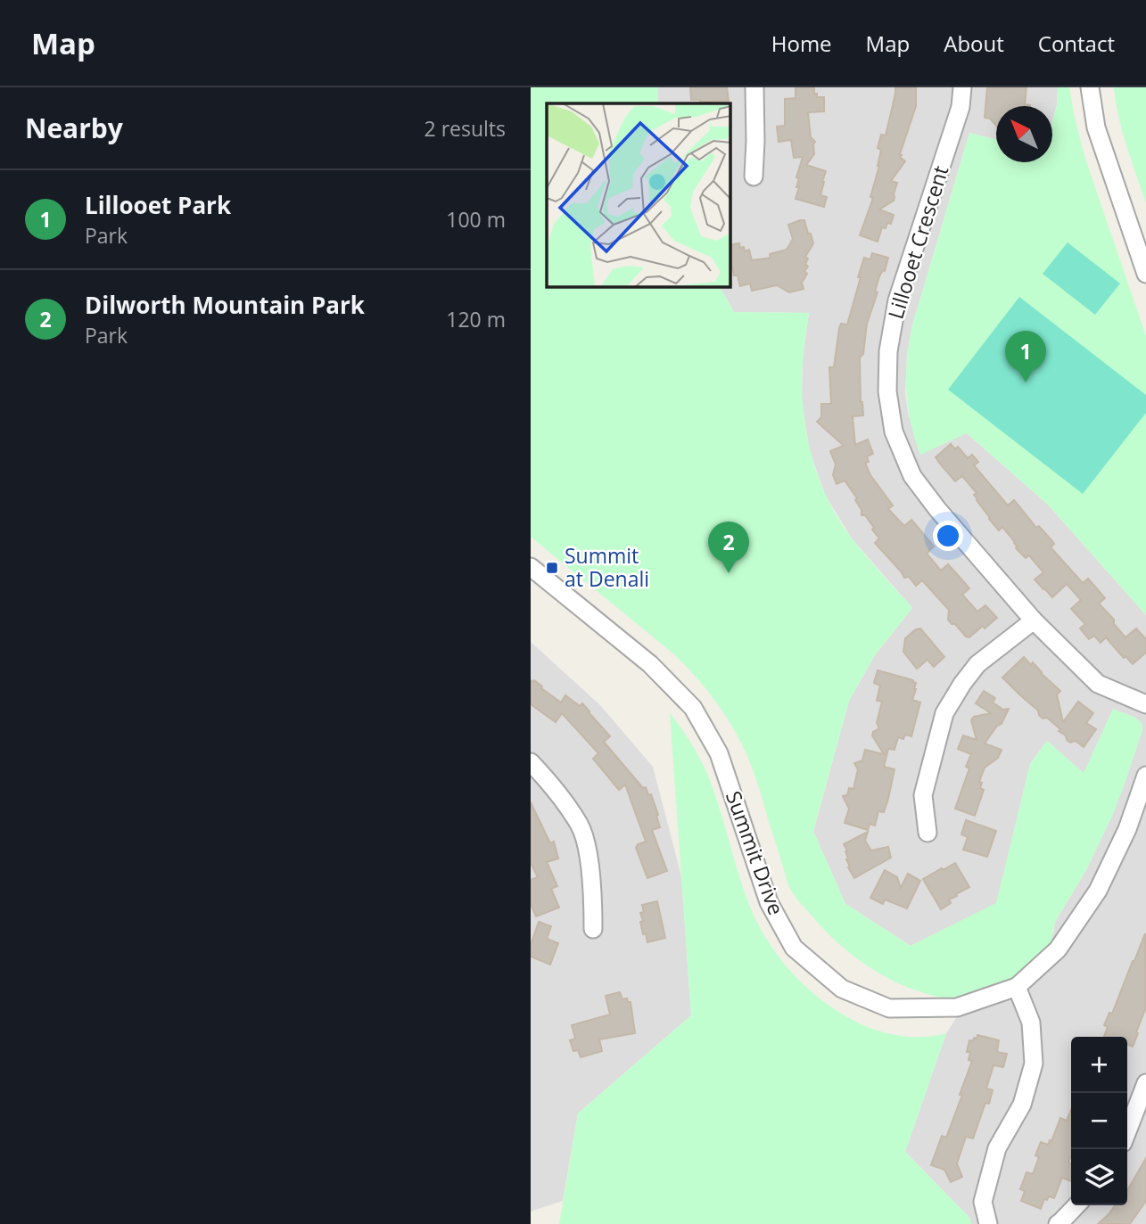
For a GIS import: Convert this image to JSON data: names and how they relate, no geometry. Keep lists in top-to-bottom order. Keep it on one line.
{"streets":{"street":["Lillooet Crescent","Summit Drive"]},"places":{"transit":["Summit at Denali"]},"north":"top left","page":{"header":"Map","nav":["Home","Map","About","Contact"],"heading":["Nearby","2 results"],"list":[{"mark":"1","name":"Lillooet Park","note":"Park","value":"100 m"},{"mark":"2","name":"Dilworth Mountain Park","note":"Park","value":"120 m"}],"pins":["1","2"],"map_buttons":["+","−"]}}
